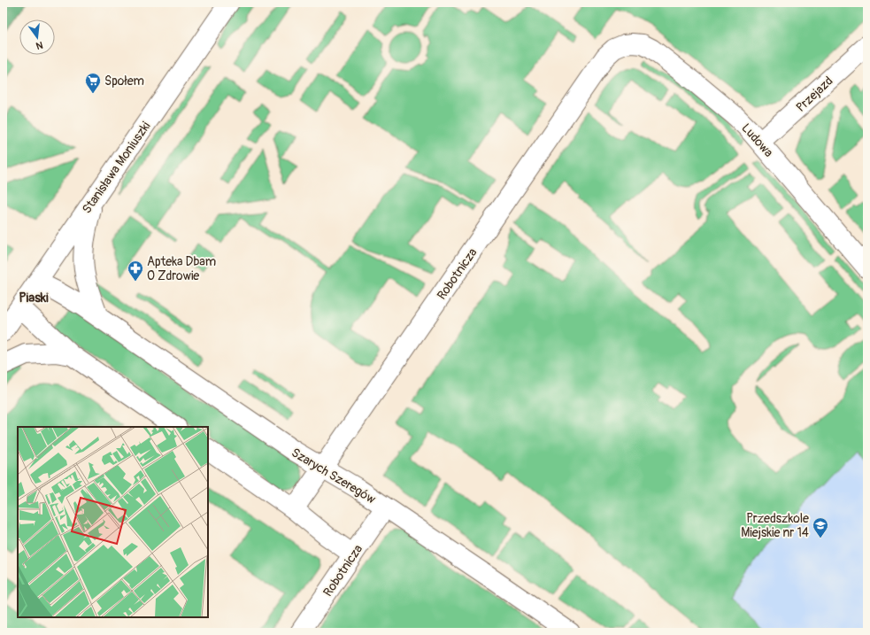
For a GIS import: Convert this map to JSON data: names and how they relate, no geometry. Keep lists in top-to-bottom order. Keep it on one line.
{"streets":{"street":["Przejazd","Ludowa","Stanisława Moniuszki","Robotnicza","Szarych Szeregów"]},"crossings":[["Przejazd","Ludowa"],["Ludowa","Robotnicza"],["Stanisława Moniuszki","Szarych Szeregów"],["Robotnicza","Szarych Szeregów"]],"districts":["Piaski"],"places":{"supermarket":["Społem"],"pharmacy":["Apteka Dbam O Zdrowie"],"school or university":["Przedszkole Miejskie nr 14"]},"north":"bottom"}
